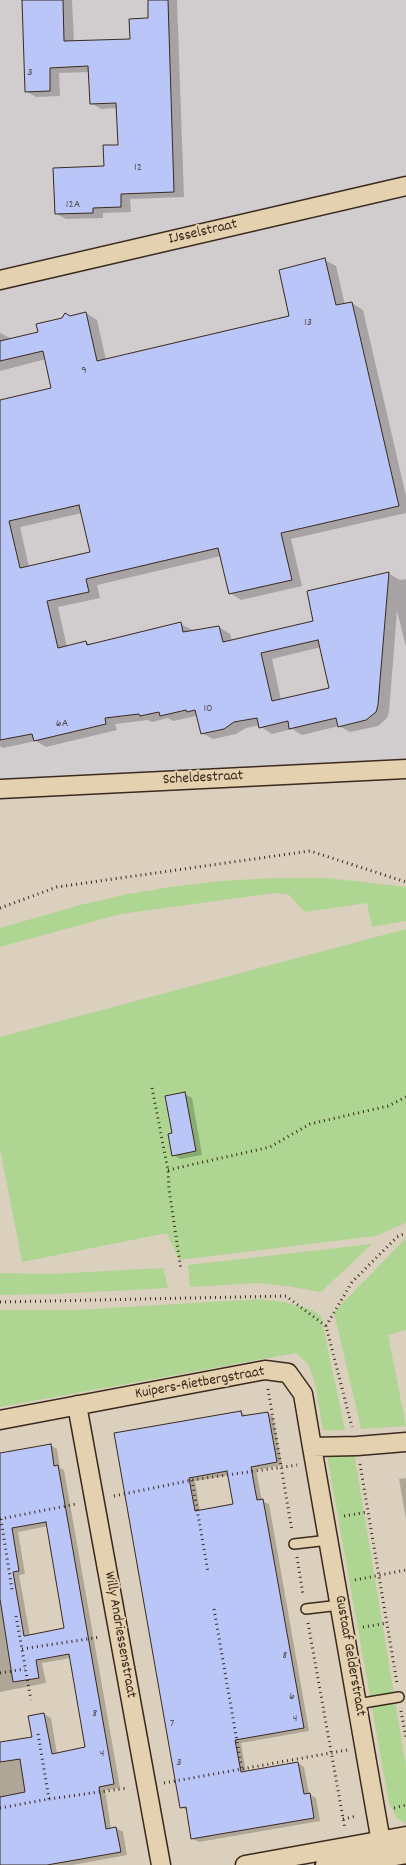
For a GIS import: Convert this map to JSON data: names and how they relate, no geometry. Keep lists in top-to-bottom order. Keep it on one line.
{"streets":{"street":["IJsselstraat","Scheldestraat","Kuipers-Rietbergstraat","Willy Andriessenstraat","Gustaaf Gelderstraat"]},"crossings":[["Kuipers-Rietbergstraat","Willy Andriessenstraat"],["Kuipers-Rietbergstraat","Gustaaf Gelderstraat"]],"house_numbers":["3","12","12A","13","9","10","6A","8","6","8","4","7","4","3"]}
